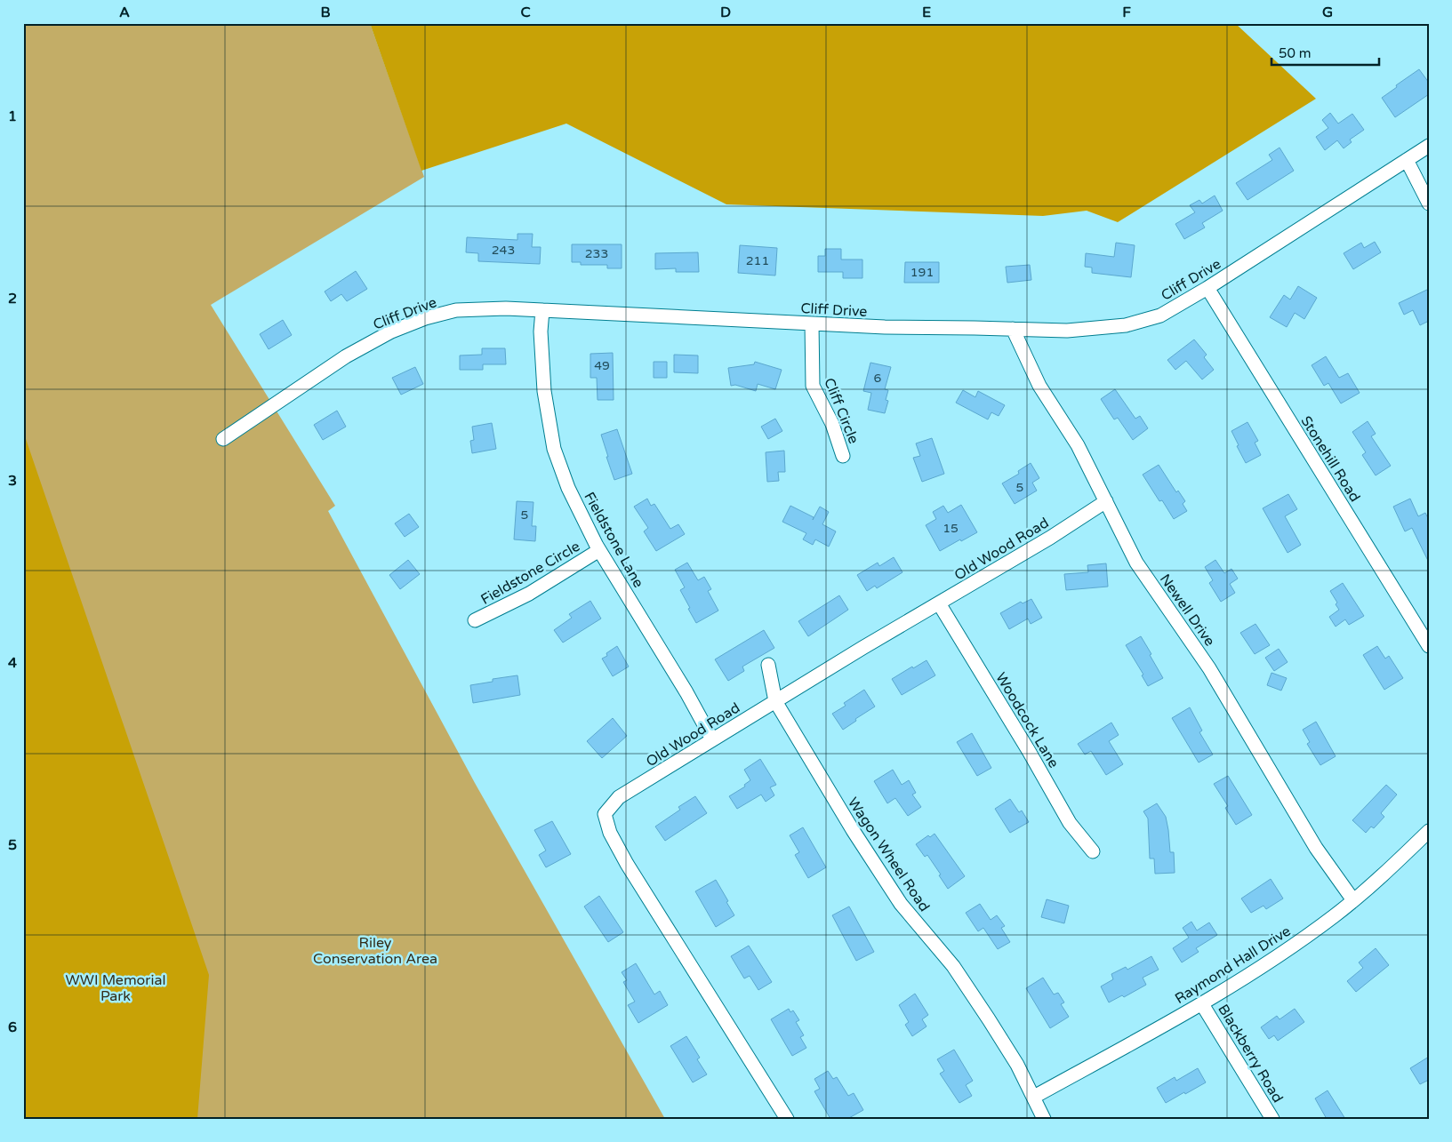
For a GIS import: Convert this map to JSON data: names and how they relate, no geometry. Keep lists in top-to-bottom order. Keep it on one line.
{"streets":{"street":["Cliff Drive","Cliff Circle","Stonehill Road","Fieldstone Lane","Old Wood Road","Fieldstone Circle","Newell Drive","Woodcock Lane","Wagon Wheel Road","Raymond Hall Drive","Blackberry Road"]},"crossings":[["Cliff Drive","Cliff Circle"],["Cliff Drive","Stonehill Road"],["Cliff Drive","Fieldstone Lane"],["Cliff Drive","Newell Drive"],["Fieldstone Lane","Old Wood Road"],["Fieldstone Lane","Fieldstone Circle"],["Old Wood Road","Newell Drive"],["Old Wood Road","Woodcock Lane"],["Old Wood Road","Wagon Wheel Road"],["Newell Drive","Raymond Hall Drive"],["Wagon Wheel Road","Raymond Hall Drive"],["Raymond Hall Drive","Blackberry Road"]],"parks":["Riley Conservation Area","WWI Memorial Park"],"house_numbers":["243","233","211","191","49","6","5","5","15"],"scale_bar":"50 m","grid":{"columns":["A","B","C","D","E","F","G"],"rows":["1","2","3","4","5","6"]}}
